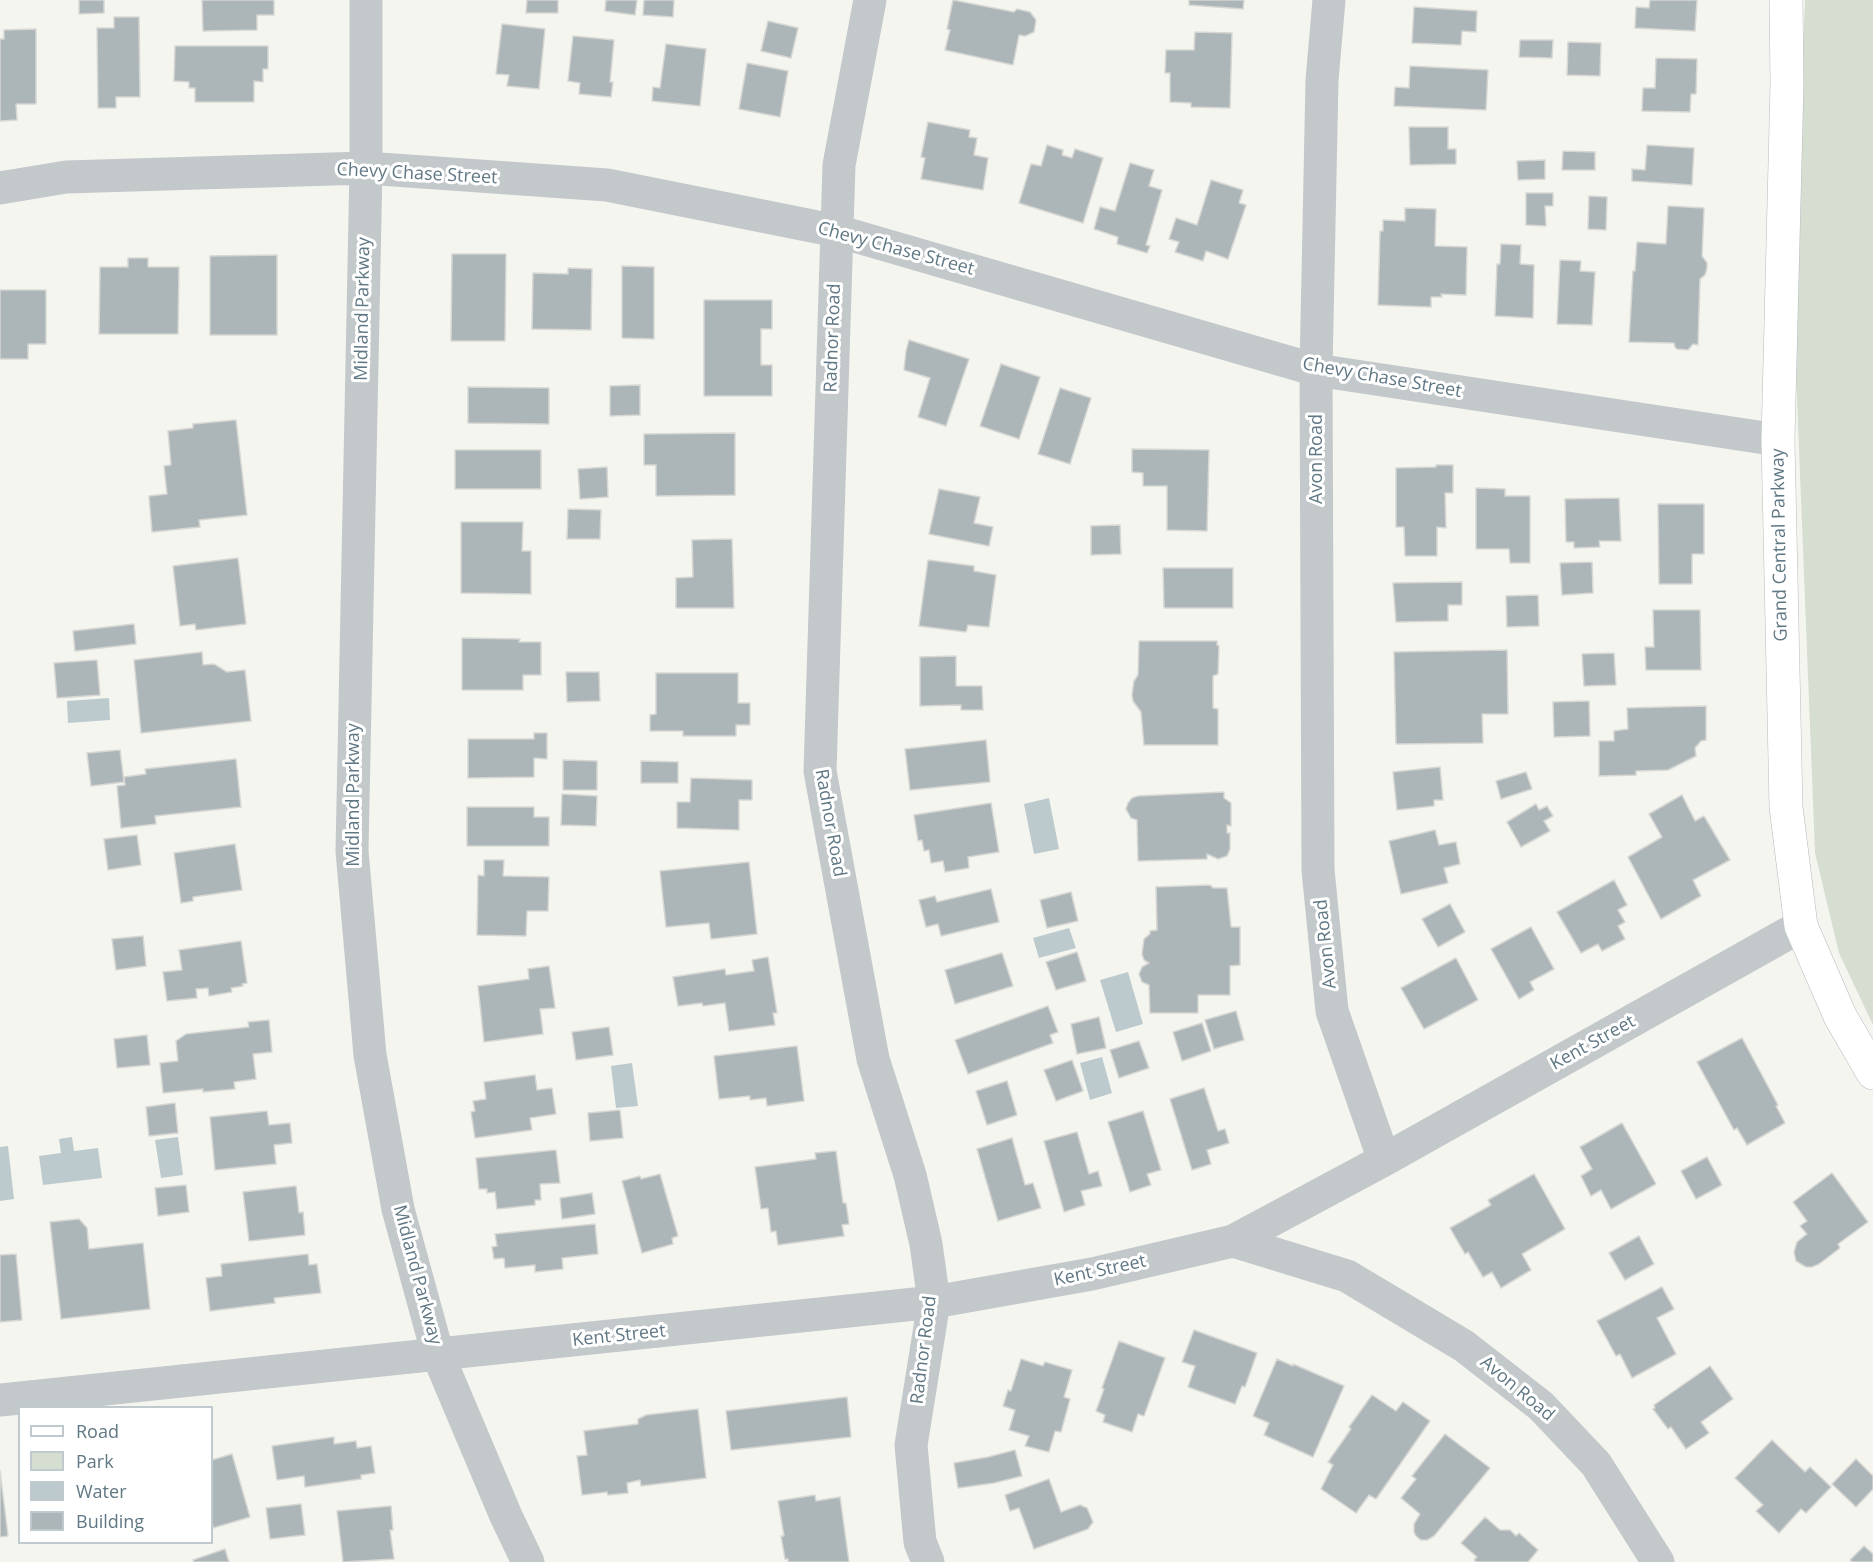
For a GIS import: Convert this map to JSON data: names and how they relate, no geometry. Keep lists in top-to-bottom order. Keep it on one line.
{"streets":{"main road":["Grand Central Parkway"],"street":["Chevy Chase Street","Midland Parkway","Radnor Road","Avon Road","Kent Street"]},"crossings":[["Chevy Chase Street","Midland Parkway"],["Chevy Chase Street","Radnor Road"],["Chevy Chase Street","Avon Road"],["Chevy Chase Street","Grand Central Parkway"],["Midland Parkway","Kent Street"],["Radnor Road","Kent Street"],["Avon Road","Kent Street"],["Grand Central Parkway","Kent Street"]],"legend":["Road","Park","Water","Building"]}
